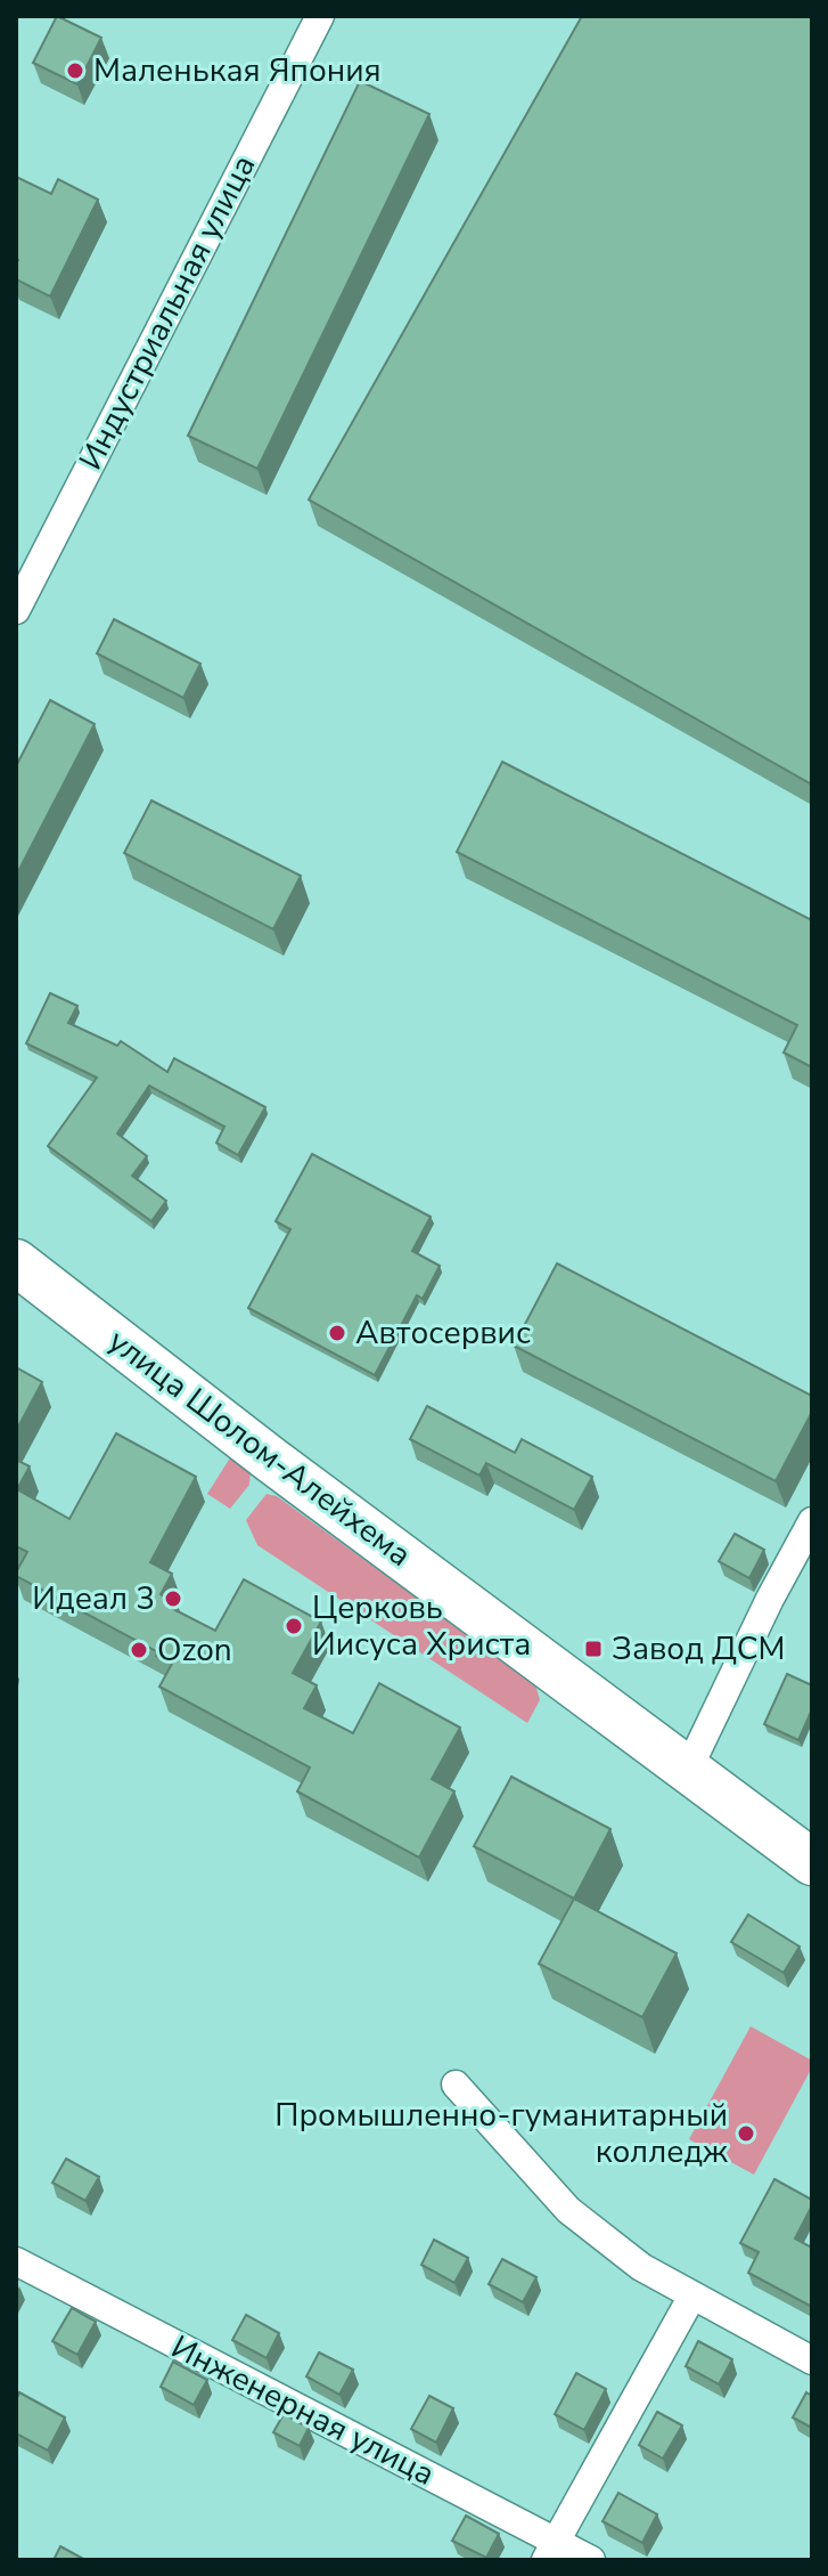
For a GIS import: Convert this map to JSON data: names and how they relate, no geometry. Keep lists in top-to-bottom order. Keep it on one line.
{"streets":{"main road":["улица Шолом-Алейхема"],"street":["Индустриальная улица","Инженерная улица"]},"places":{"other":["Маленькая Япония","Автосервис","Идеал 3","Церковь Иисуса Христа","Ozon","Промышленно-гуманитарный колледж"],"transit":["Завод ДСМ"]}}
